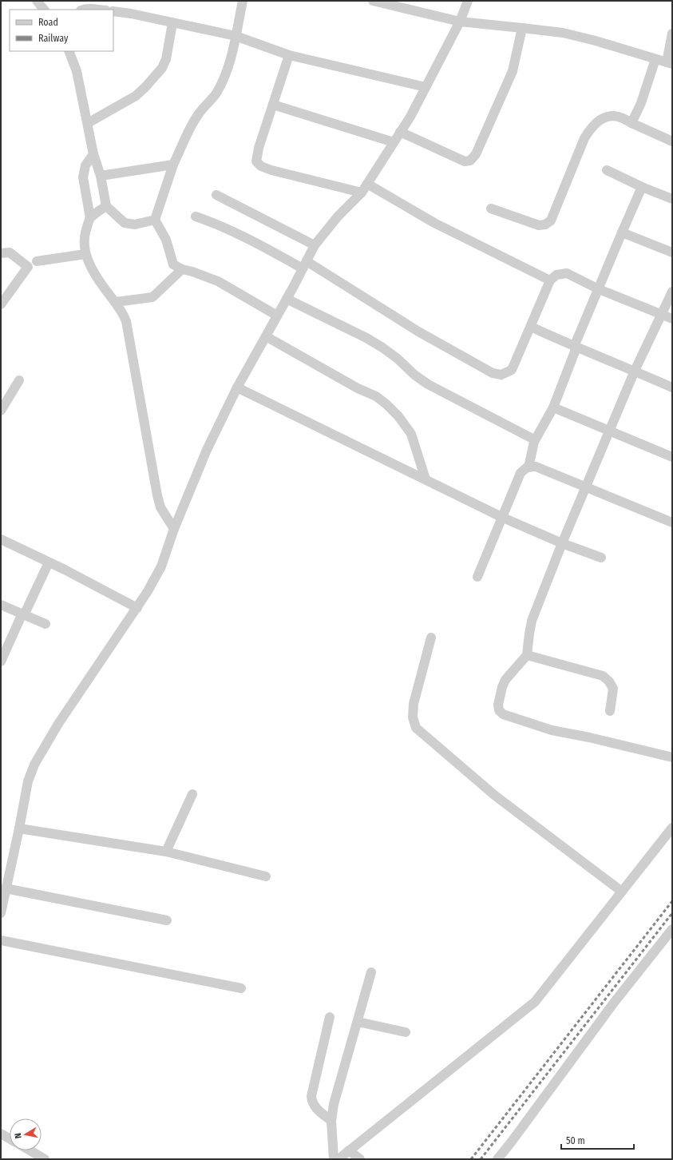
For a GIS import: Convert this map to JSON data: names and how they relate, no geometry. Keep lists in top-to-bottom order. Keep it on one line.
{"legend":["Road","Railway"],"scale_bar":"50 m","north":"left"}
